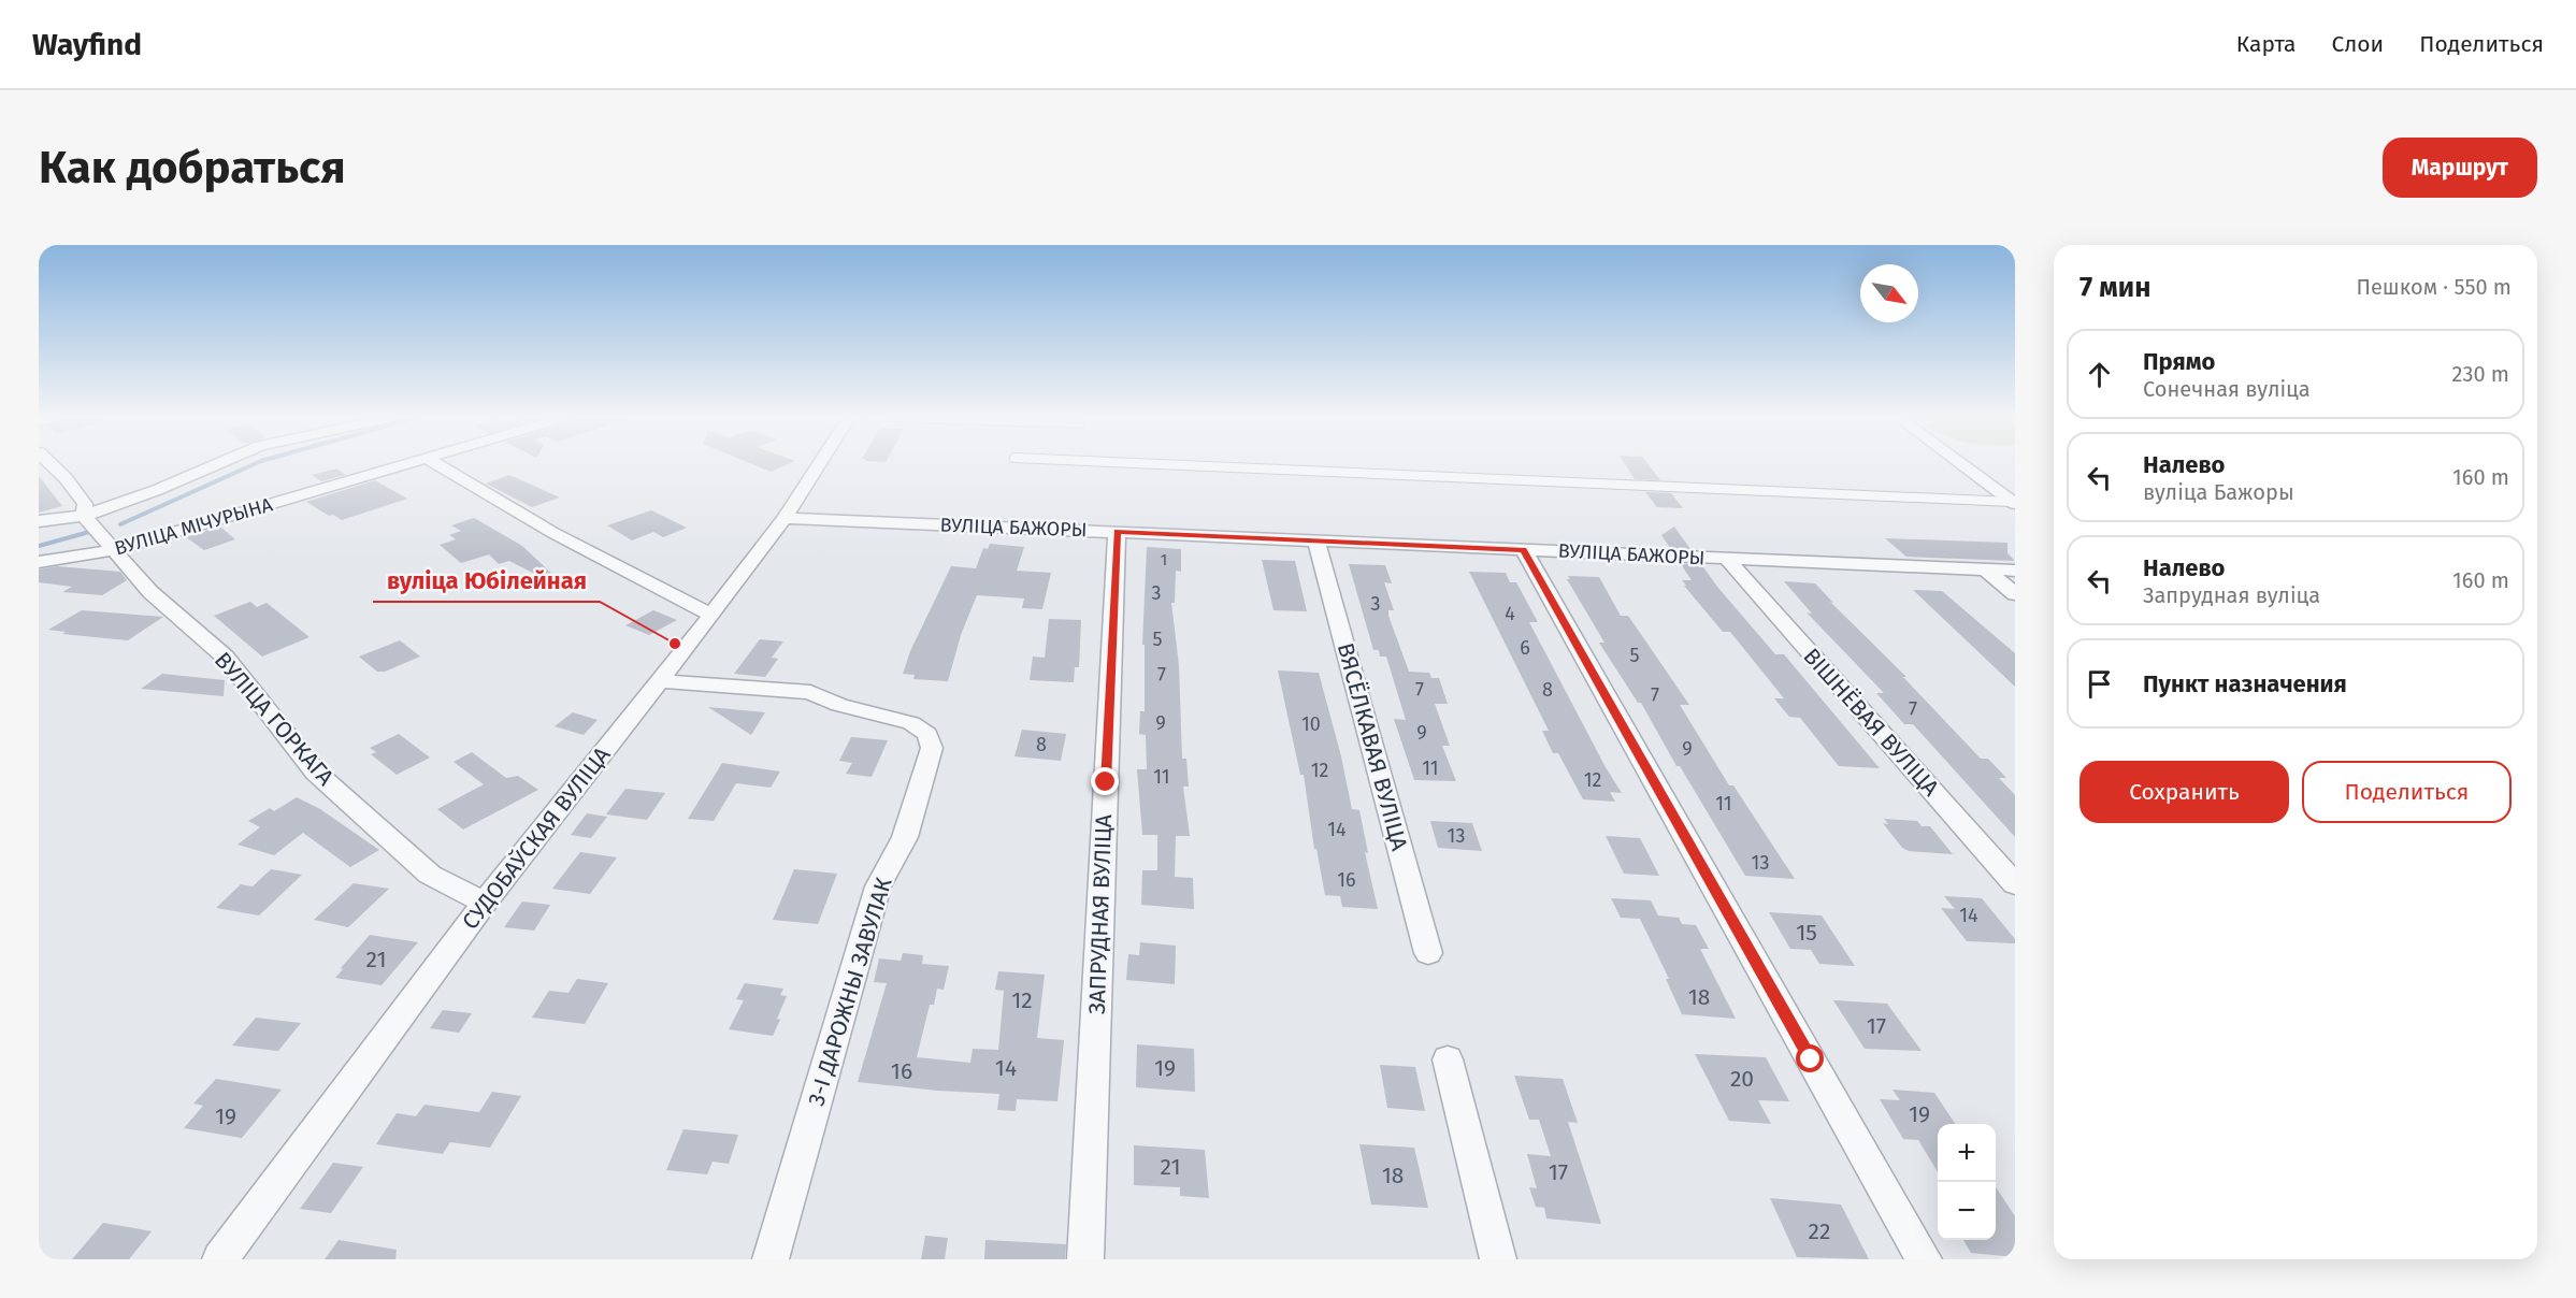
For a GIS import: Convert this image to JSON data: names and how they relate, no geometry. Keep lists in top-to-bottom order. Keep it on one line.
{"streets":{"street":["ВУЛІЦА МІЧУРЫНА","ВУЛІЦА БАЖОРЫ","ВУЛІЦА ГОРКАГА","ВІШНЁВАЯ ВУЛІЦА","ВЯСЁЛКАВАЯ ВУЛІЦА","СУДОБАЎСКАЯ ВУЛІЦА","ЗАПРУДНАЯ ВУЛІЦА","3-І ДАРОЖНЫ ЗАВУЛАК"]},"crossings":[["ВУЛІЦА МІЧУРЫНА","ВУЛІЦА ГОРКАГА"],["ВУЛІЦА БАЖОРЫ","ВІШНЁВАЯ ВУЛІЦА"],["ВУЛІЦА БАЖОРЫ","ВЯСЁЛКАВАЯ ВУЛІЦА"],["ВУЛІЦА БАЖОРЫ","СУДОБАЎСКАЯ ВУЛІЦА"],["ВУЛІЦА БАЖОРЫ","ЗАПРУДНАЯ ВУЛІЦА"],["ВУЛІЦА ГОРКАГА","СУДОБАЎСКАЯ ВУЛІЦА"],["СУДОБАЎСКАЯ ВУЛІЦА","3-І ДАРОЖНЫ ЗАВУЛАК"]],"places":["вуліца Юбілейная"],"house_numbers":["1","3","3","4","5","6","5","7","7","8","7","7","9","10","9","8","9","11","12","11","12","11","14","13","13","16","14","15","21","18","12","17","14","19","16","20","19","19","21","17","18","22"],"north":"bottom right","page":{"header":"Wayfind","nav":["Карта","Слои","Поделиться"],"buttons":["Маршрут",["Сохранить","Поделиться"]],"title":"Как добраться","heading":["7 мин","Пешком · 550 m"],"list":[["Прямо","Сонечная вуліца","230 m"],["Налево","вуліца Бажоры","160 m"],["Налево","Запрудная вуліца","160 m"],"Пункт назначения"],"map_buttons":["+","−"]}}
